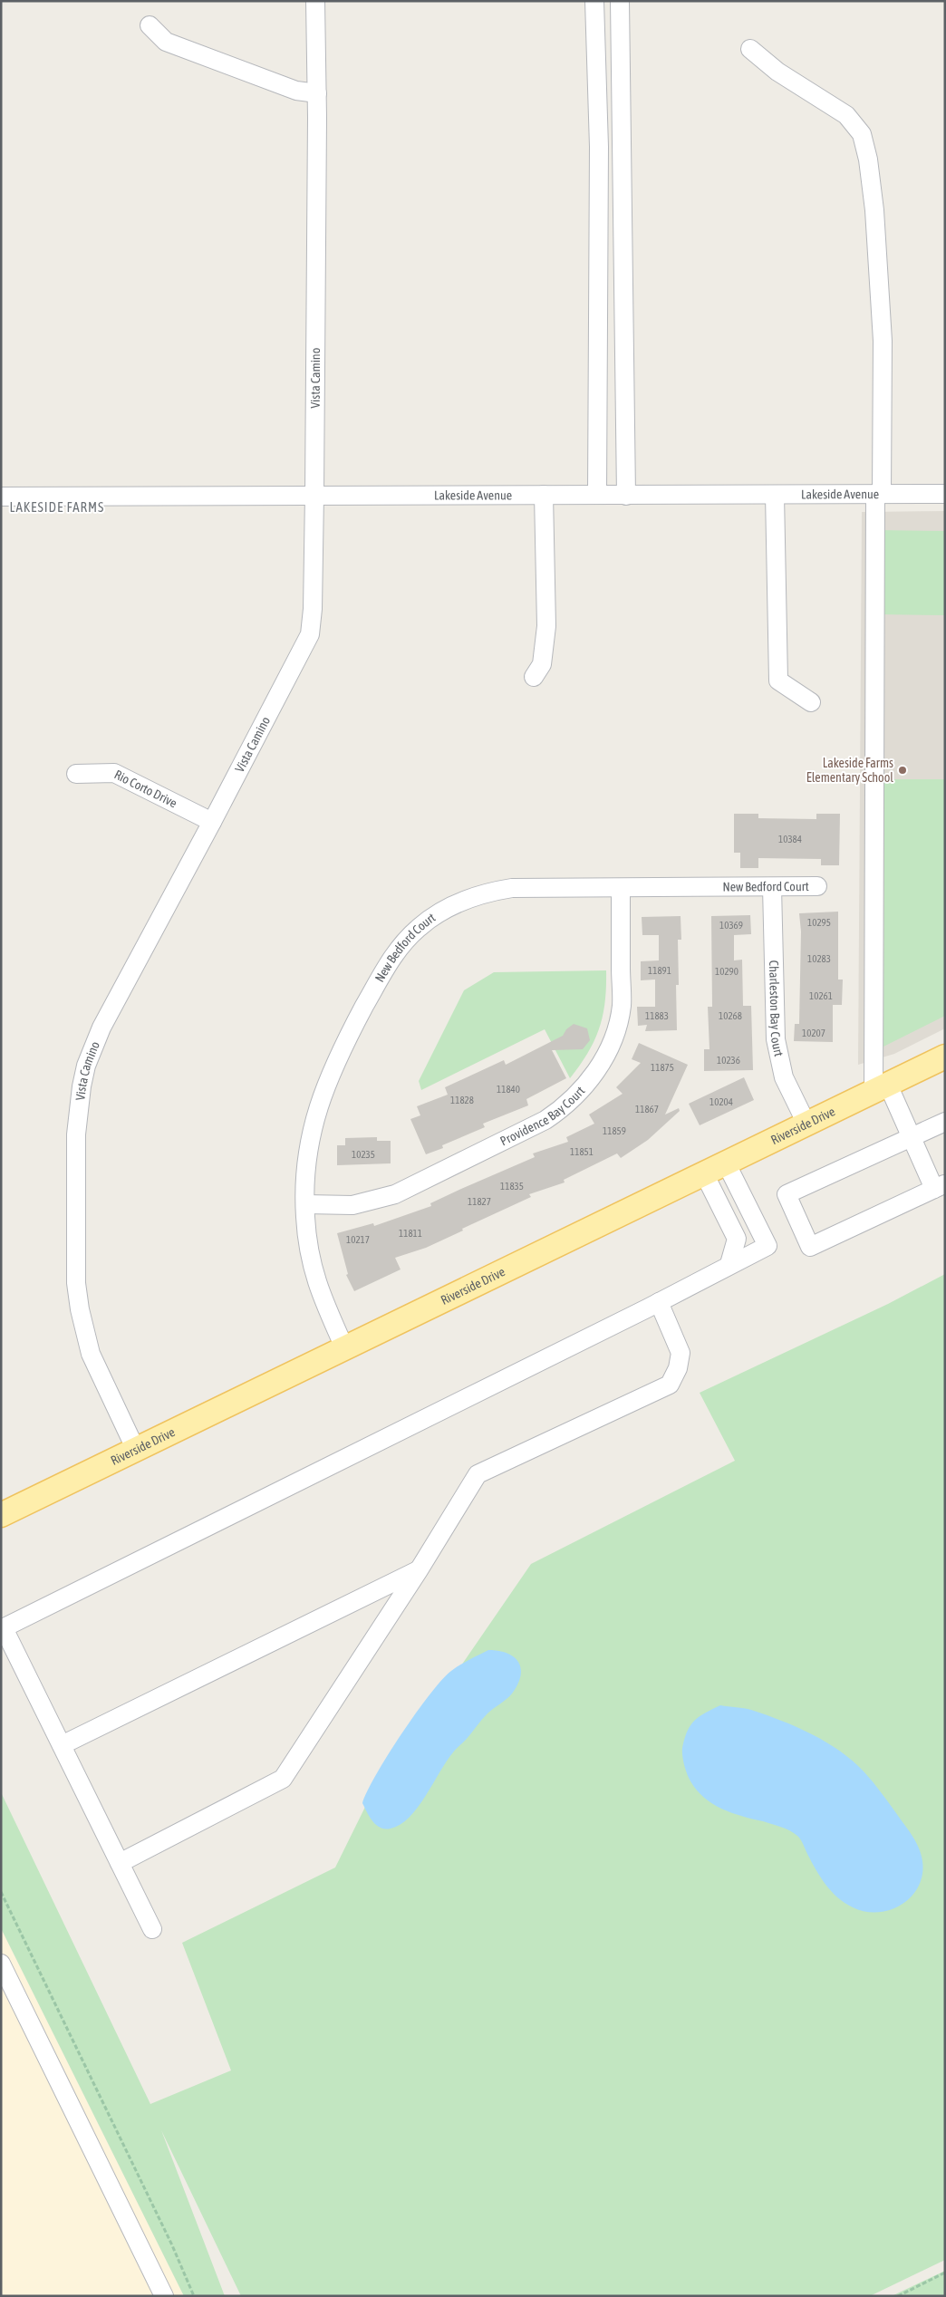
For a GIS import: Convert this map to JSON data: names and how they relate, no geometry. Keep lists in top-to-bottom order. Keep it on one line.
{"streets":{"main road":["Riverside Drive"],"street":["Vista Camino","Lakeside Avenue","Rio Corto Drive","New Bedford Court","Charleston Bay Court","Providence Bay Court"]},"crossings":[["Vista Camino","Lakeside Avenue"],["Vista Camino","Rio Corto Drive"],["Vista Camino","Riverside Drive"],["New Bedford Court","Charleston Bay Court"],["New Bedford Court","Providence Bay Court"],["New Bedford Court","Riverside Drive"],["Charleston Bay Court","Riverside Drive"]],"districts":["LAKESIDE FARMS"],"places":["Lakeside Farms Elementary School"],"house_numbers":["10384","10295","10369","10283","11891","10290","10261","11883","10268","10207","10236","11875","11840","11828","10204","11867","11859","11851","10235","11835","11827","11811","10217"]}
